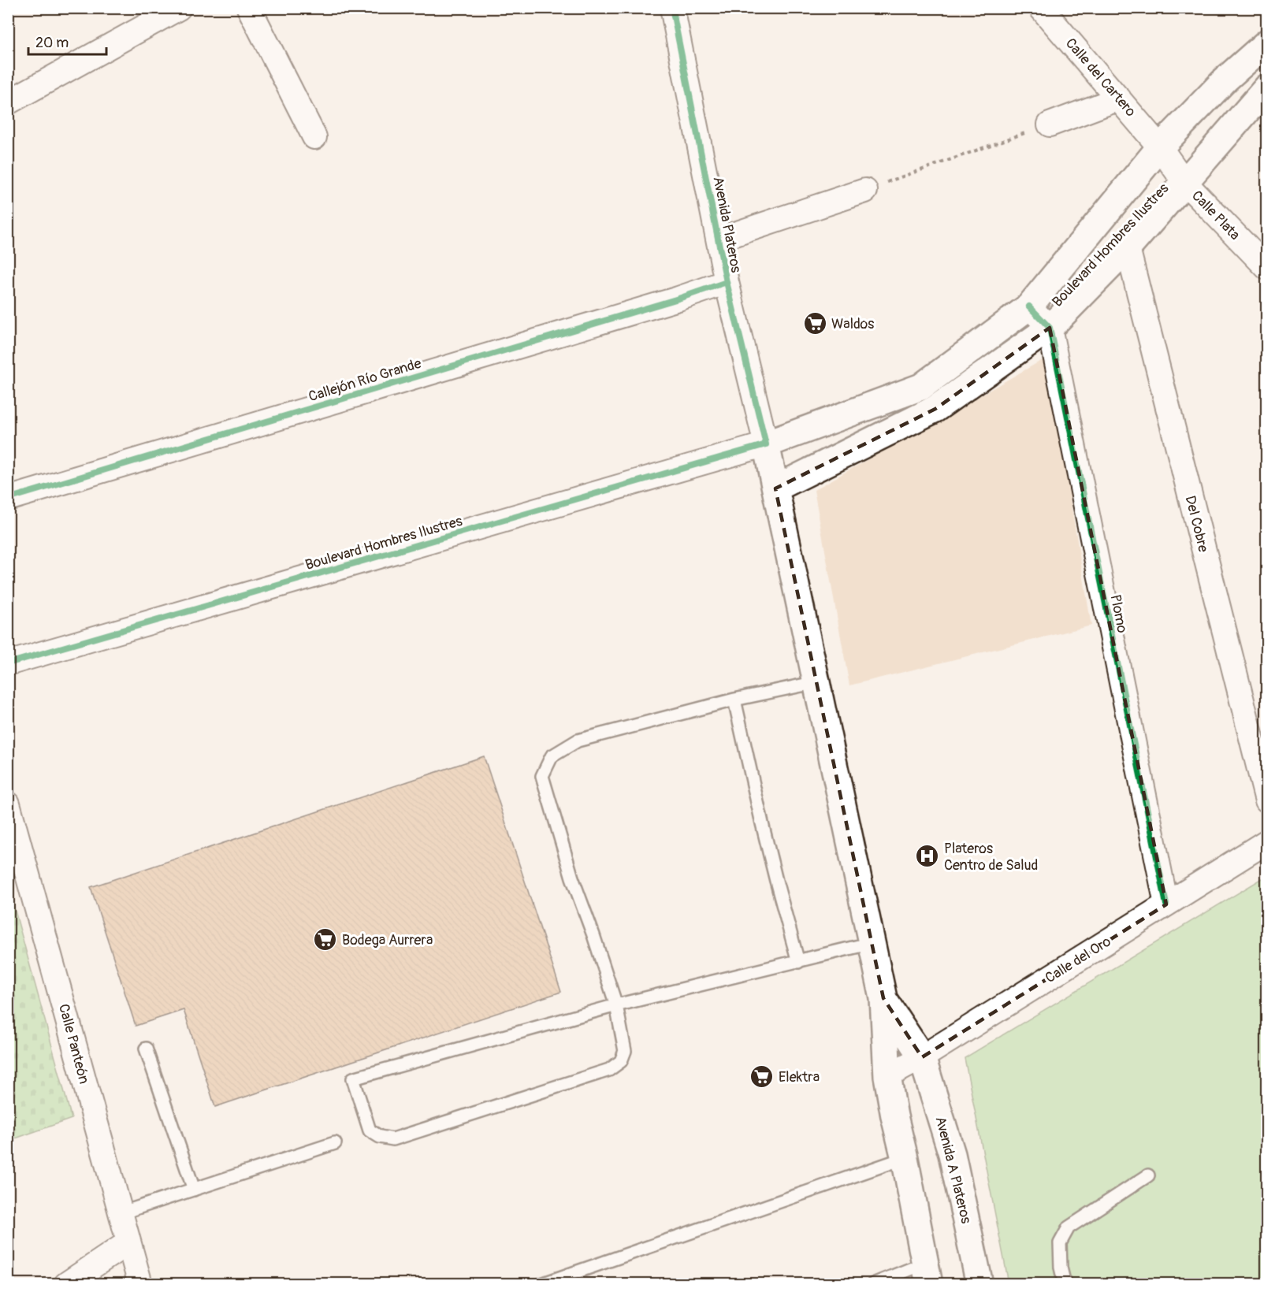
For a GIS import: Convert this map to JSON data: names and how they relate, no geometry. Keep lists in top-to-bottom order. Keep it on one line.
{"streets":{"main road":["Boulevard Hombres Ilustres","Avenida A Plateros"],"street":["Calle del Cartero","Calle Plata","Avenida Plateros","Callejón Río Grande","Del Cobre","Plomo","Calle del Oro","Calle Panteón"]},"crossings":[["Calle del Cartero","Calle Plata"],["Calle del Cartero","Boulevard Hombres Ilustres"],["Calle Plata","Boulevard Hombres Ilustres"],["Avenida Plateros","Boulevard Hombres Ilustres"],["Avenida Plateros","Callejón Río Grande"],["Boulevard Hombres Ilustres","Del Cobre"],["Boulevard Hombres Ilustres","Plomo"],["Plomo","Calle del Oro"],["Calle del Oro","Avenida A Plateros"]],"places":{"supermarket":["Waldos","Bodega Aurrera","Elektra"],"hospital":["Plateros Centro de Salud"]},"scale_bar":"20 m"}
